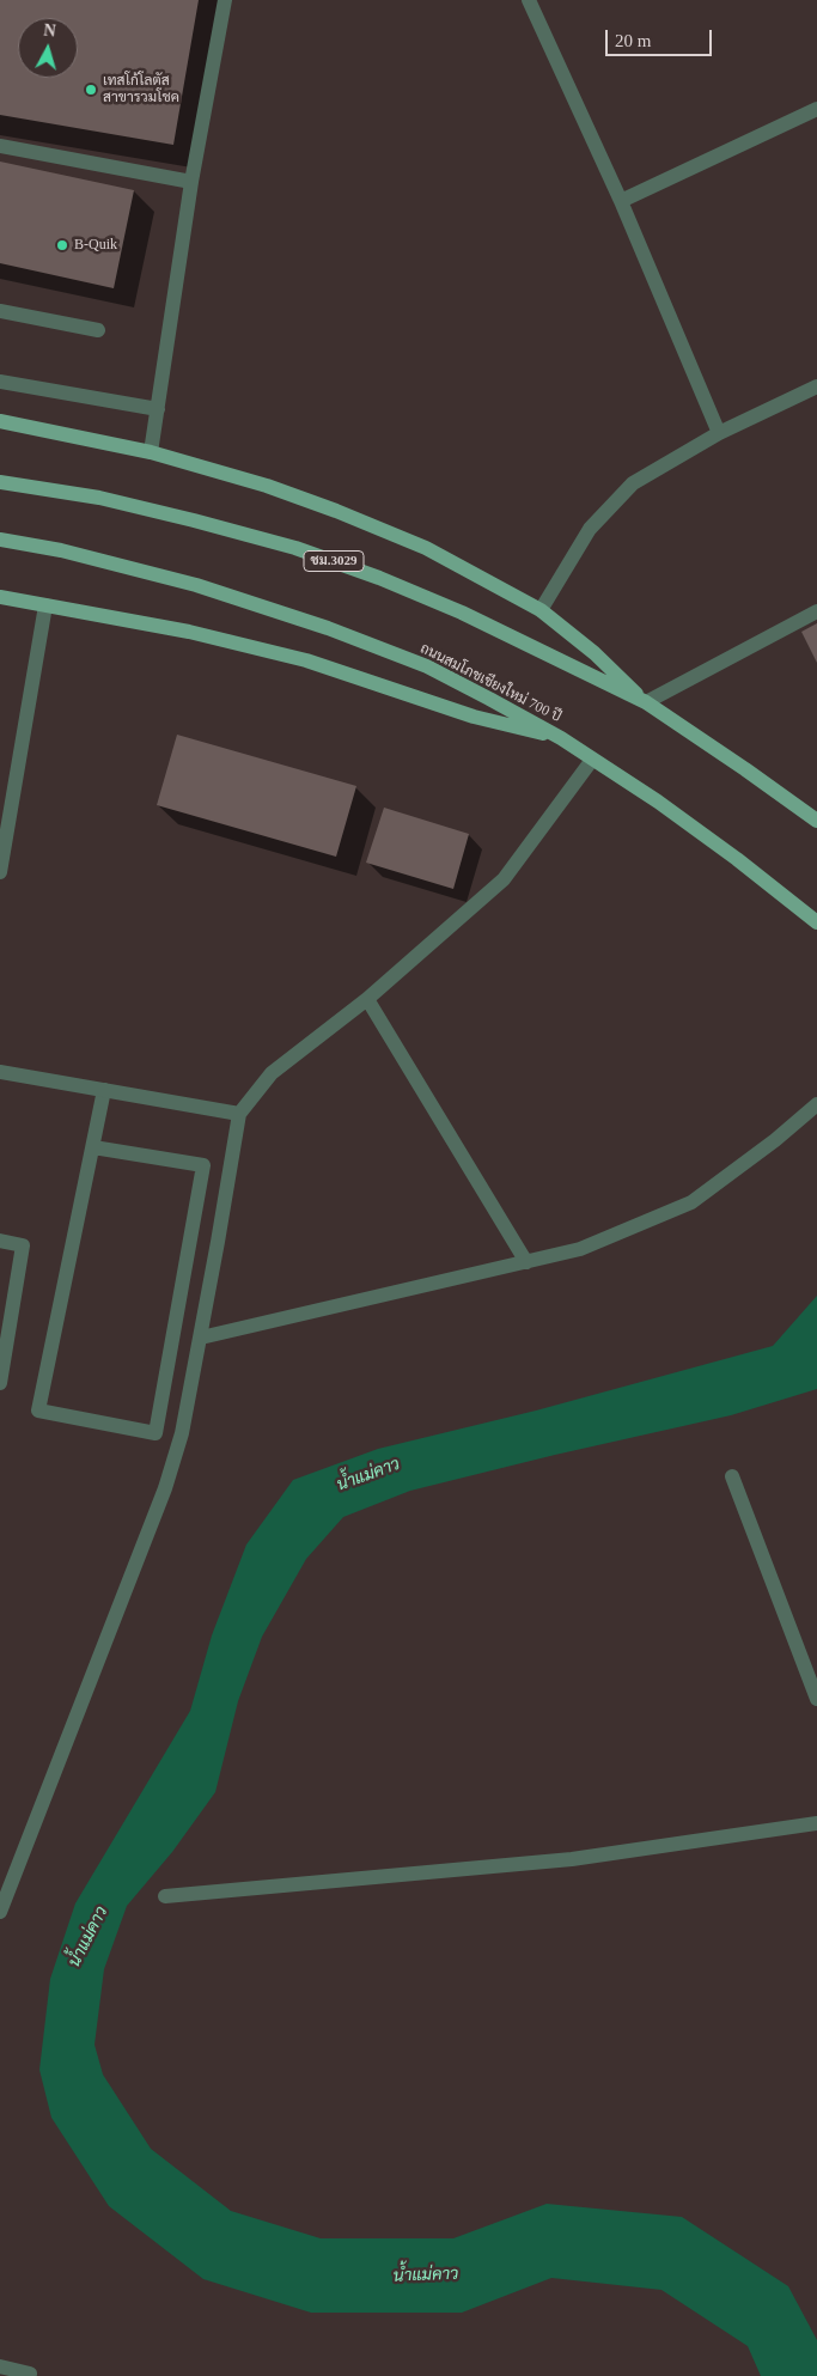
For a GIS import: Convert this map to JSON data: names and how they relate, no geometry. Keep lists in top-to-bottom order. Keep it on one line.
{"streets":{"main road":["ชม.3029","ถนนสมโภชเชียงใหม่ 700 ปี"]},"water":["น้ำแม่คาว"],"places":["เทสโก้โลตัส สาขารวมโชค","B-Quik"],"scale_bar":"20 m","north":"top"}
